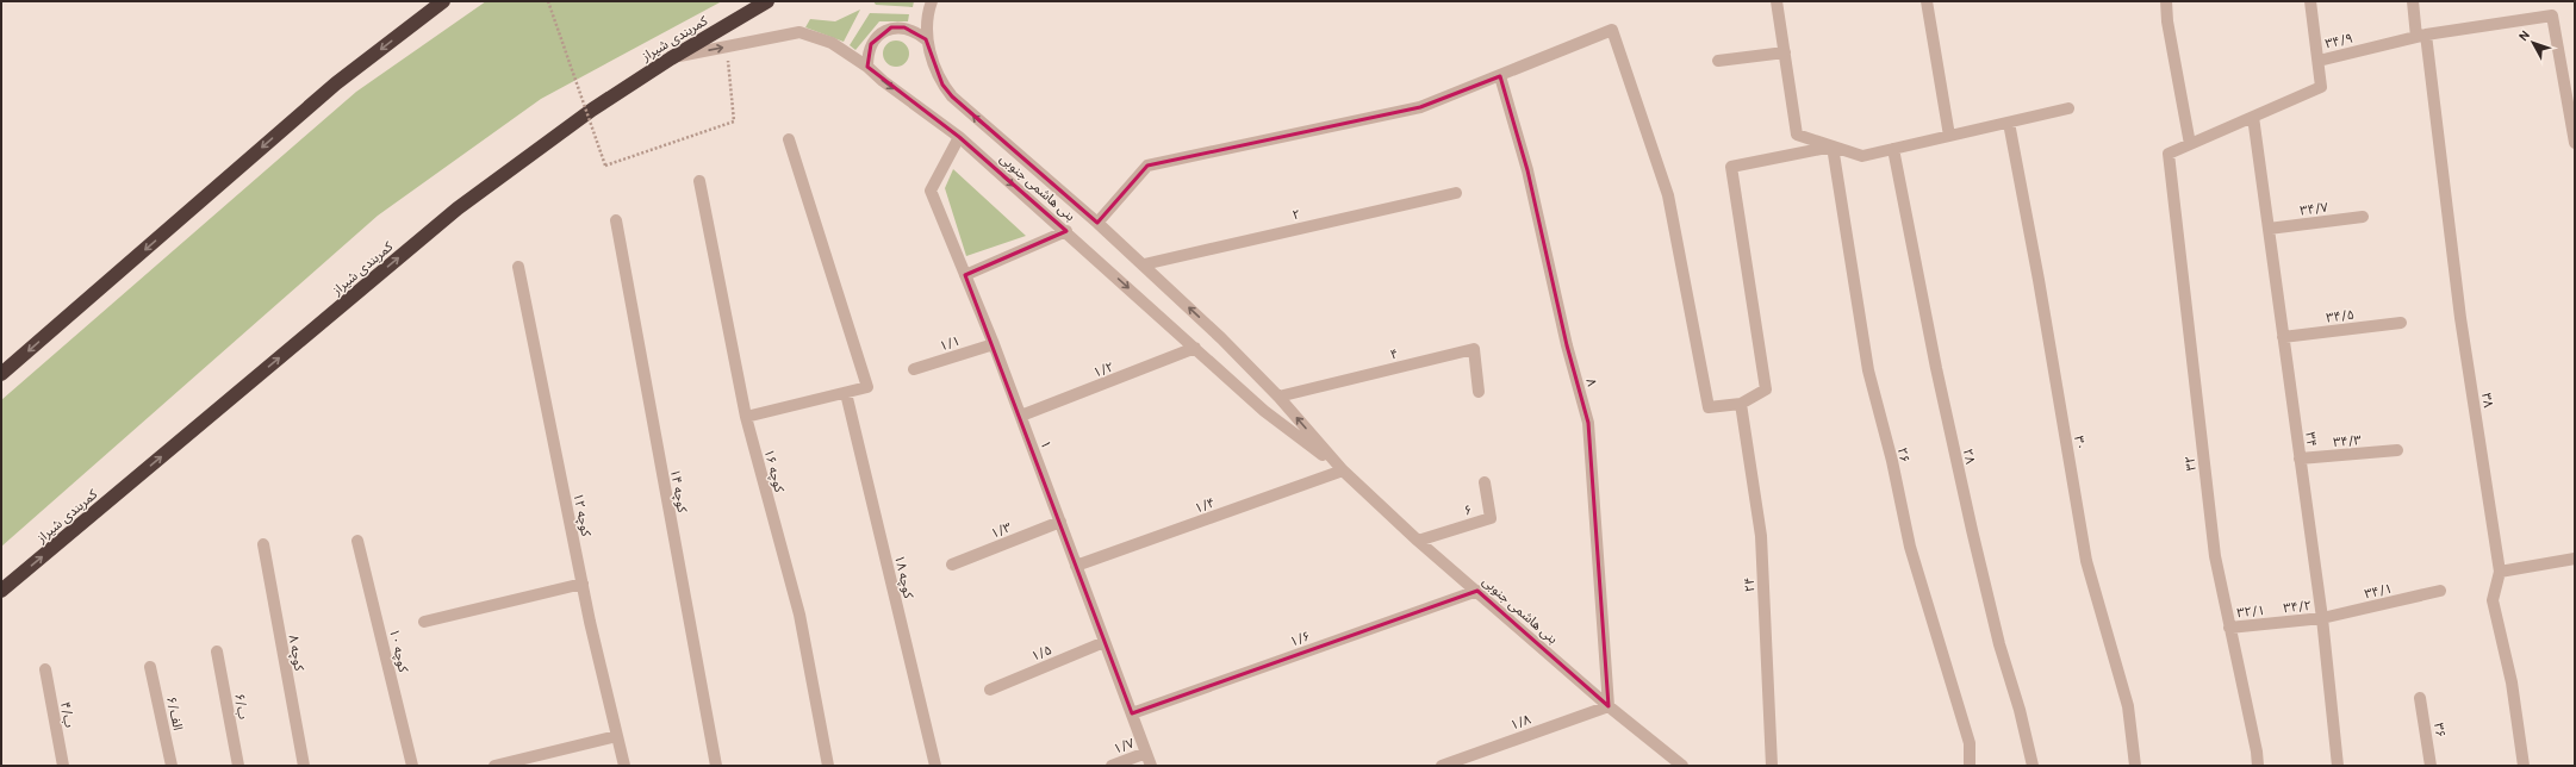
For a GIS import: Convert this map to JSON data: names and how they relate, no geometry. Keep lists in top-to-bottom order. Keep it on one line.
{"streets":{"highway":["کمربندی شیراز"],"street":["۳۴/۹","بنی هاشمی جنوبی","۳۴/۷","۲","۳۴/۵","۱/۱","۴","۱/۲","۸","۳۸","۳۴","۳۴/۳","۳۰","۱","۲۶","۲۸","۳۲","کوچه ۱۶","کوچه ۱۴","۱/۴","۶","کوچه ۱۲","۱/۳","کوچه ۱۸","۲۴","۳۴/۱","۳۴/۲","۳۲/۱","۱/۶","کوچه ۱۰","کوچه ۸","۱/۵","ب/۶","۶/الف","۴/ب","۱/۸","۳۶","۱/۷"]},"crossings":[["کمربندی شیراز","بنی هاشمی جنوبی"],["۳۴/۹","۳۸"],["بنی هاشمی جنوبی","۲"],["بنی هاشمی جنوبی","۴"],["بنی هاشمی جنوبی","۱/۲"],["بنی هاشمی جنوبی","۸"],["بنی هاشمی جنوبی","۱"],["بنی هاشمی جنوبی","۱/۴"],["بنی هاشمی جنوبی","۶"],["بنی هاشمی جنوبی","۱/۶"],["بنی هاشمی جنوبی","۱/۸"],["۳۴/۷","۳۴"],["۳۴/۵","۳۴"],["۱/۱","۱"],["۱/۲","۱"],["۸","۱/۸"],["۳۴","۳۴/۳"],["۳۴","۳۴/۱"],["۳۴","۳۴/۲"],["۱","۱/۴"],["۱","۱/۳"],["۱","۱/۶"],["۱","۱/۵"],["۱","۱/۷"],["۳۲","۳۲/۱"],["۳۴/۱","۳۴/۲"],["۳۴/۲","۳۲/۱"]],"one_way":["کمربندی شیراز"],"north":"top left"}
